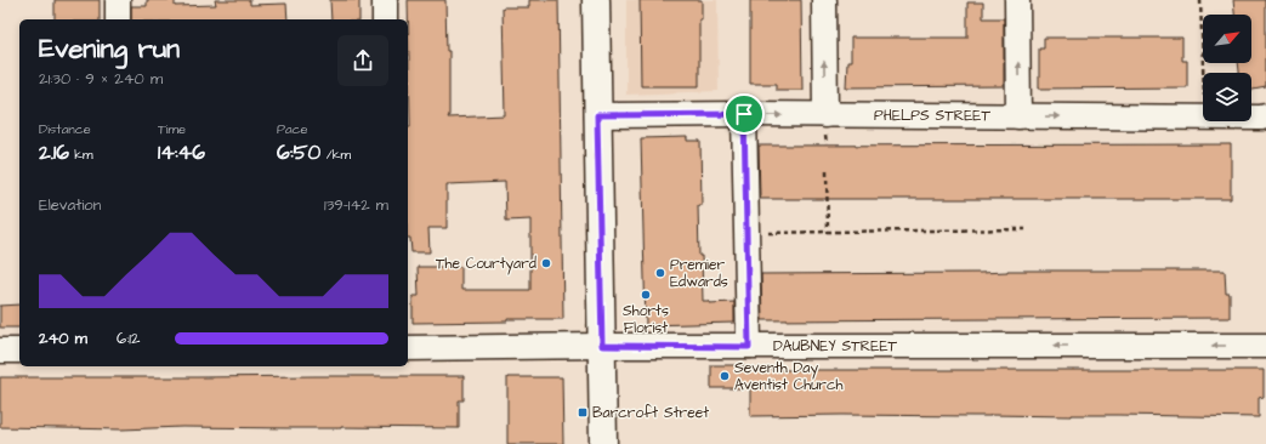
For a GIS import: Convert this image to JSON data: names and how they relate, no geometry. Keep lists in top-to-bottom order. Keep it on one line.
{"streets":{"street":["PHELPS STREET","DAUBNEY STREET"]},"one_way":["PHELPS STREET","DAUBNEY STREET"],"places":{"other":["The Courtyard","Premier Edwards","Shorts Florist","Seventh Day Aventist Church"],"transit":["Barcroft Street"]},"north":"top right","page":{"heading":["Evening run","21:30 · 9 × 240 m"],"stats":[["Distance","2.16 km"],["Time","14:46"],["Pace","6:50 /km"]],"chart":["Elevation","139–142 m"],"list":[{"name":"240 m","note":"6:12"}]}}
